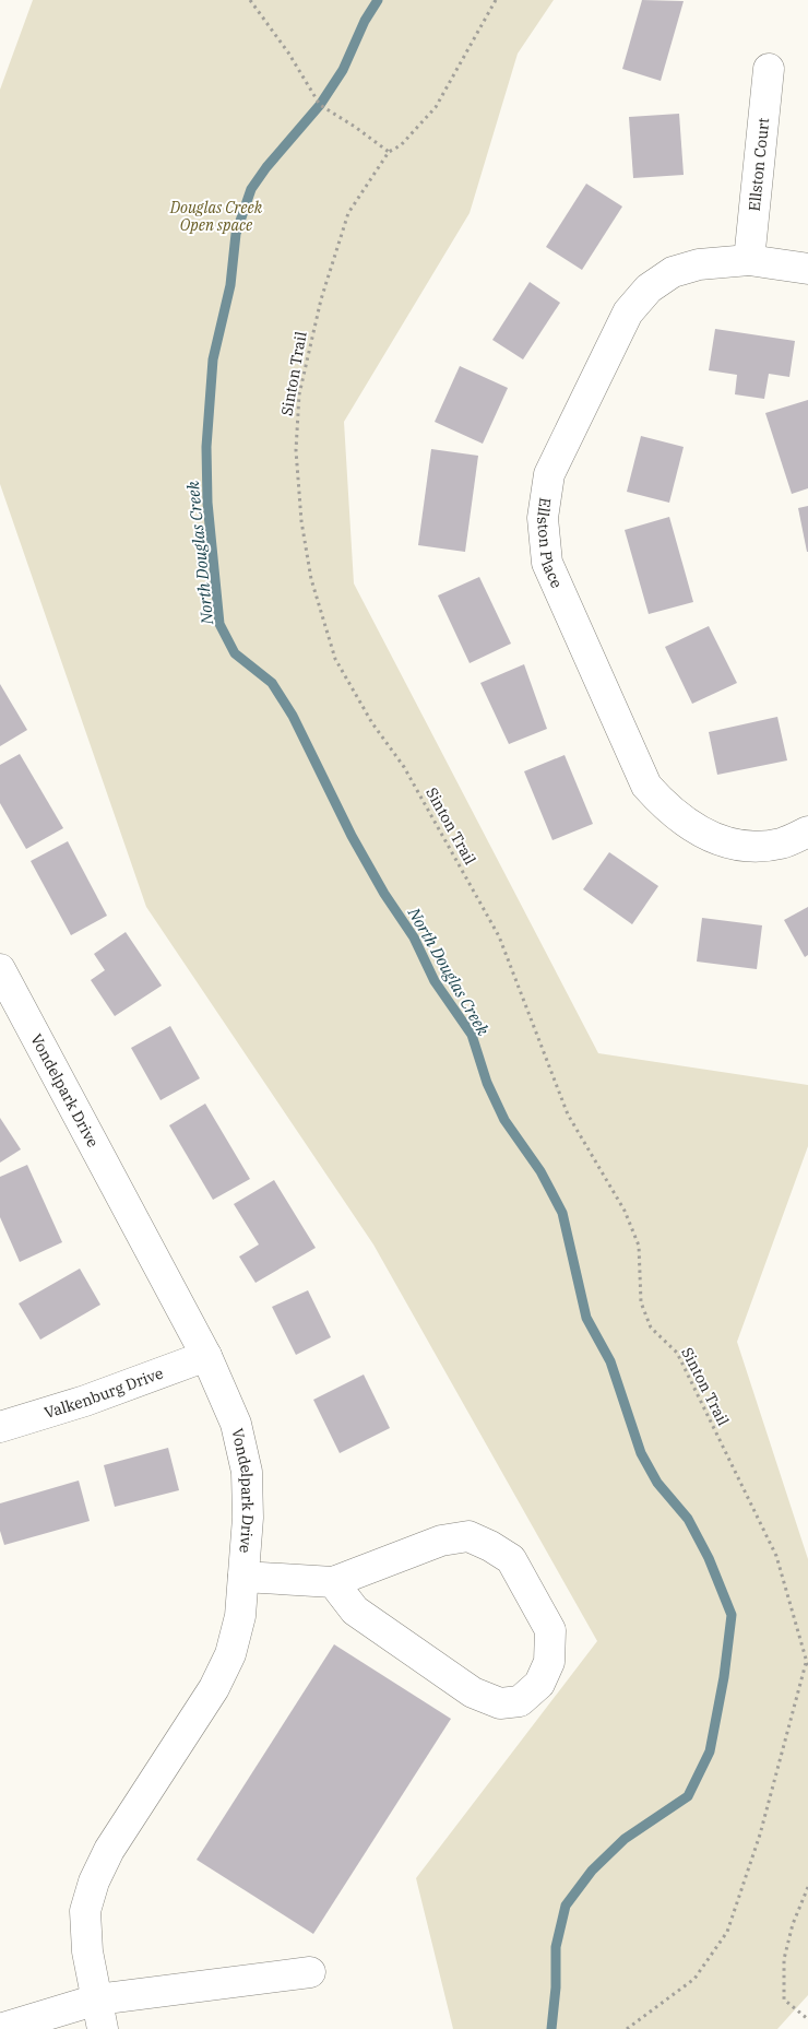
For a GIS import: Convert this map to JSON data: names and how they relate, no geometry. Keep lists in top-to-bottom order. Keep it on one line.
{"streets":{"street":["Ellston Court","Ellston Place","Vondelpark Drive","Valkenburg Drive"],"path":["Sinton Trail"]},"crossings":[["Ellston Court","Ellston Place"],["Vondelpark Drive","Valkenburg Drive"]],"water":["North Douglas Creek"],"parks":["Douglas Creek Open space"]}
